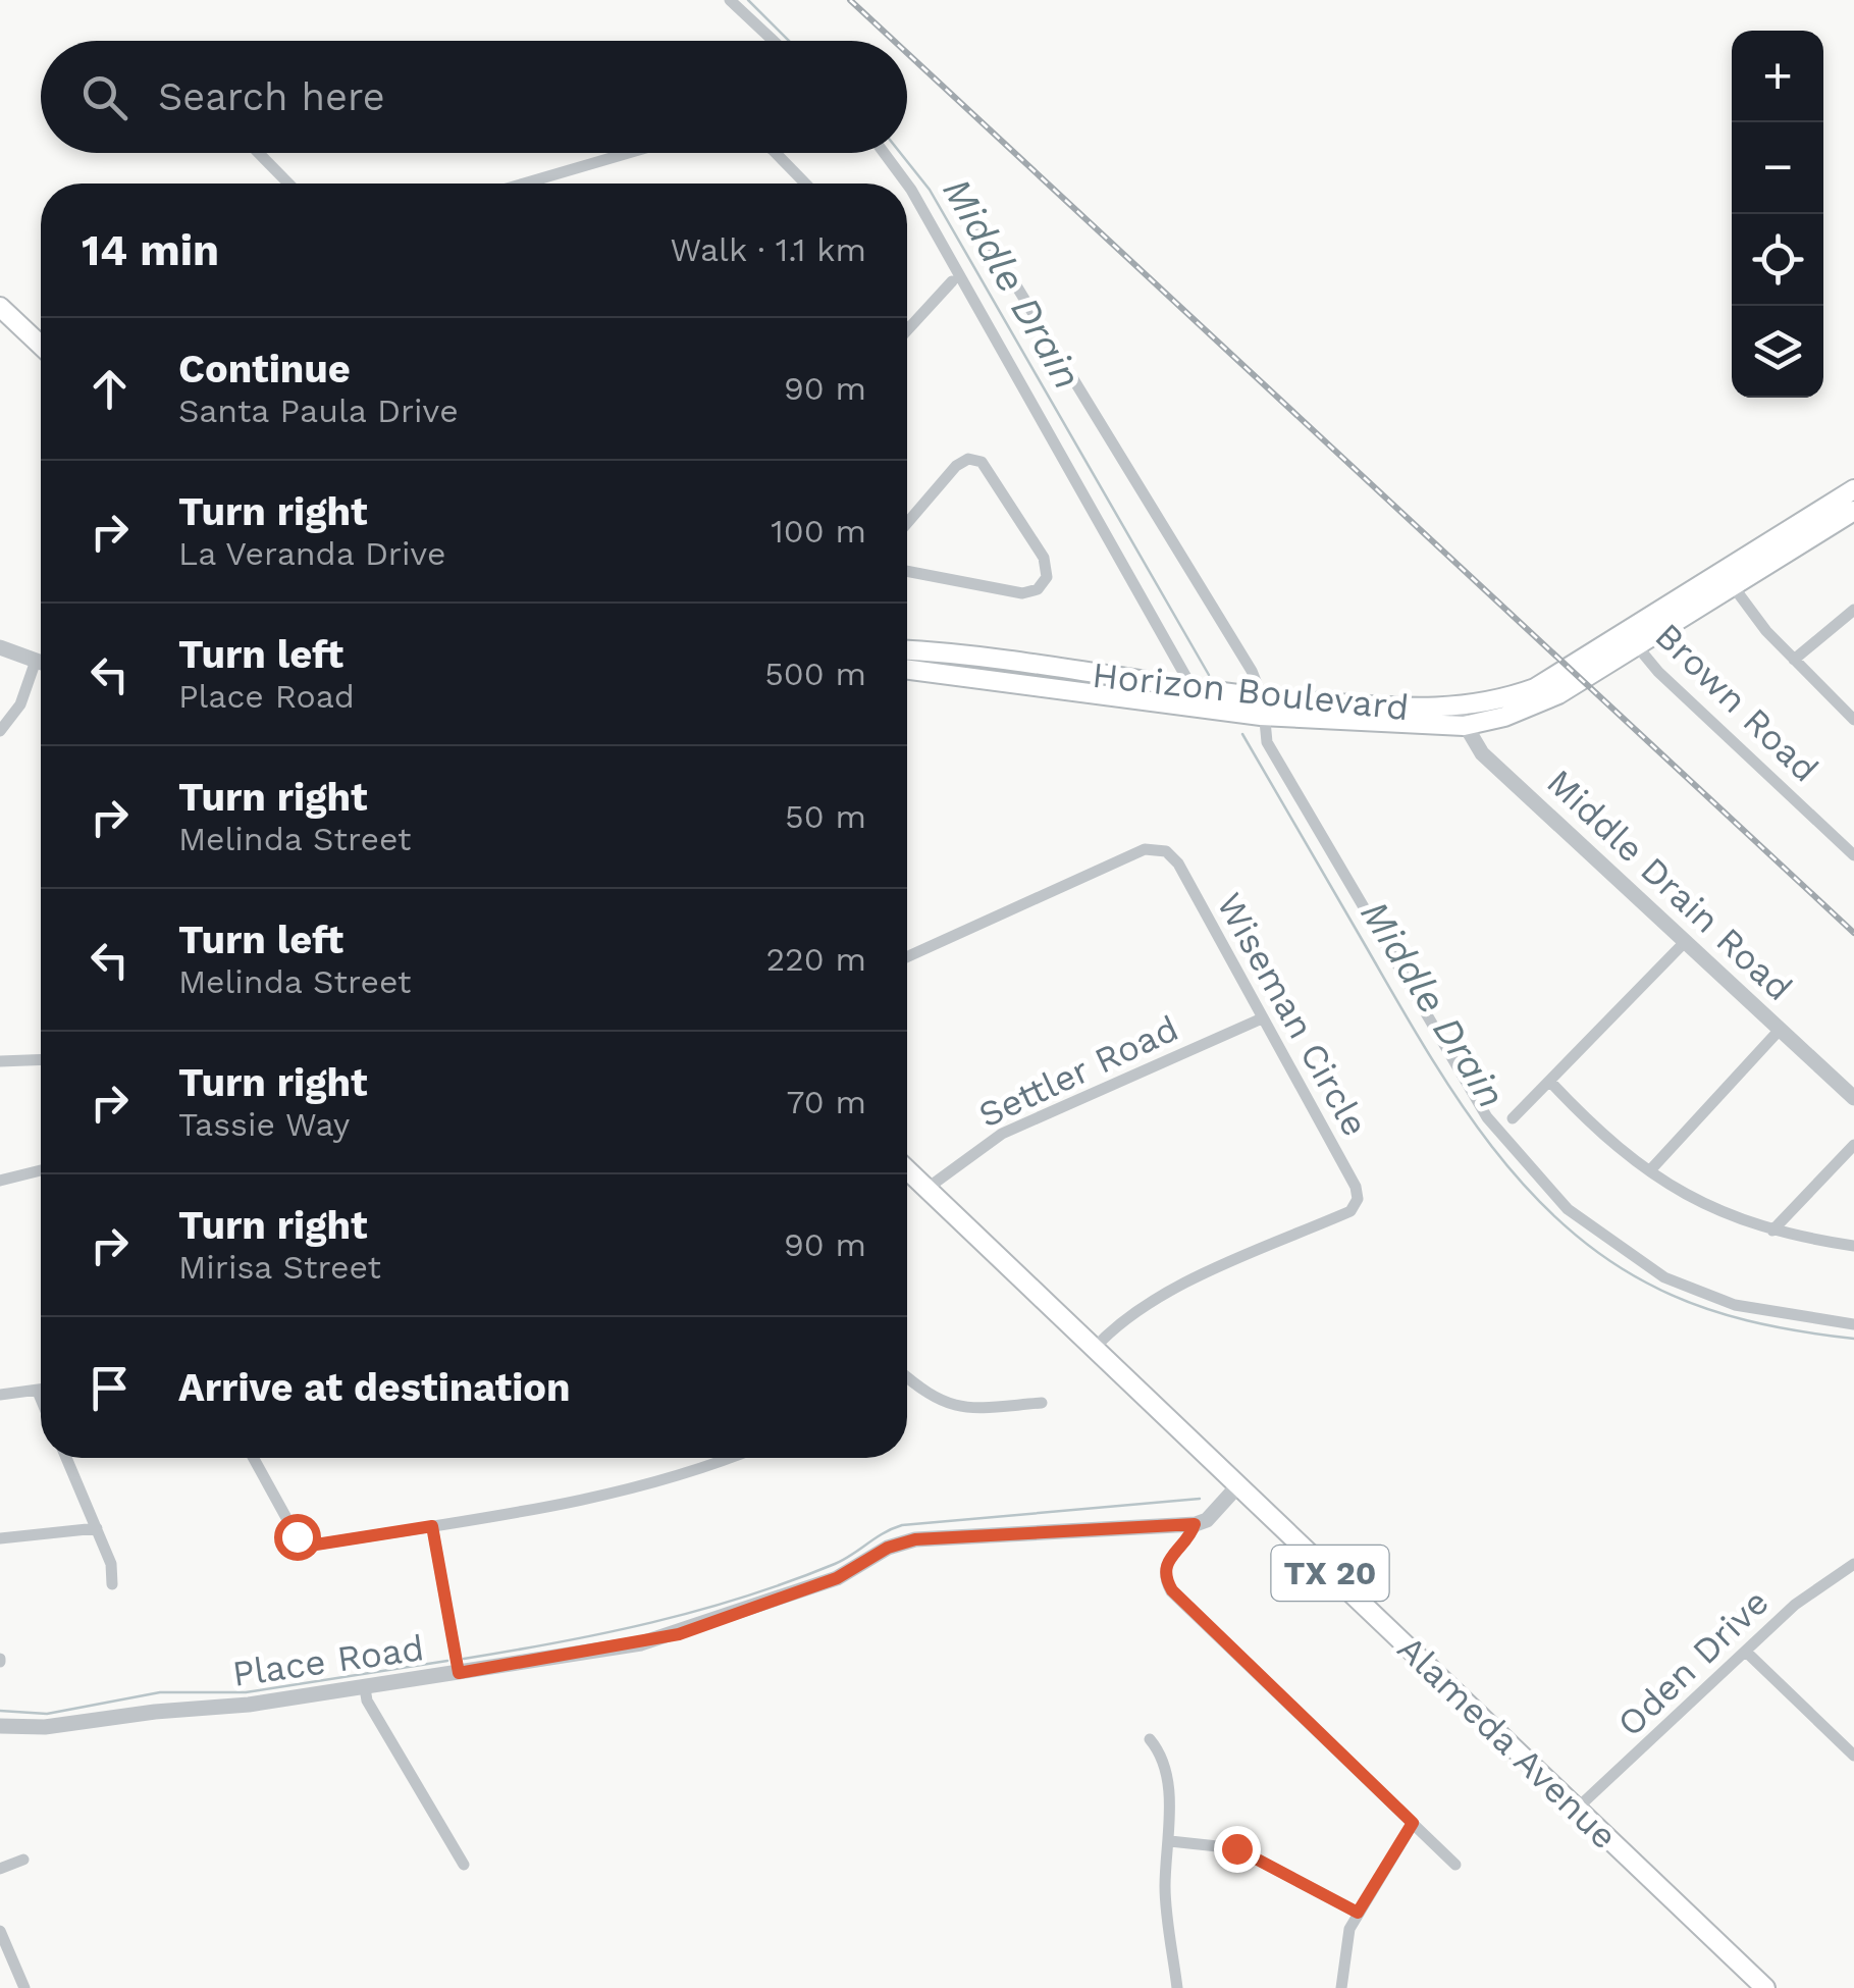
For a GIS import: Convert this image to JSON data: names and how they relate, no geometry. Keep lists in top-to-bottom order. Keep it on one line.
{"streets":{"main road":["Horizon Boulevard","TX 20","Alameda Avenue"],"street":["Brown Road","Middle Drain Road","Wiseman Circle","Settler Road","Place Road","Oden Drive"]},"crossings":[["Horizon Boulevard","Brown Road"],["Horizon Boulevard","Middle Drain Road"],["Wiseman Circle","Settler Road"],["Wiseman Circle","Alameda Avenue"],["Settler Road","Alameda Avenue"],["Oden Drive","Alameda Avenue"]],"water":["Middle Drain"],"page":{"map_buttons":["+","−"],"search":"Search here","heading":["14 min","Walk · 1.1 km"],"list":[["Continue","Santa Paula Drive","90 m"],["Turn right","La Veranda Drive","100 m"],["Turn left","Place Road","500 m"],["Turn right","Melinda Street","50 m"],["Turn left","Melinda Street","220 m"],["Turn right","Tassie Way","70 m"],["Turn right","Mirisa Street","90 m"],"Arrive at destination"]}}
